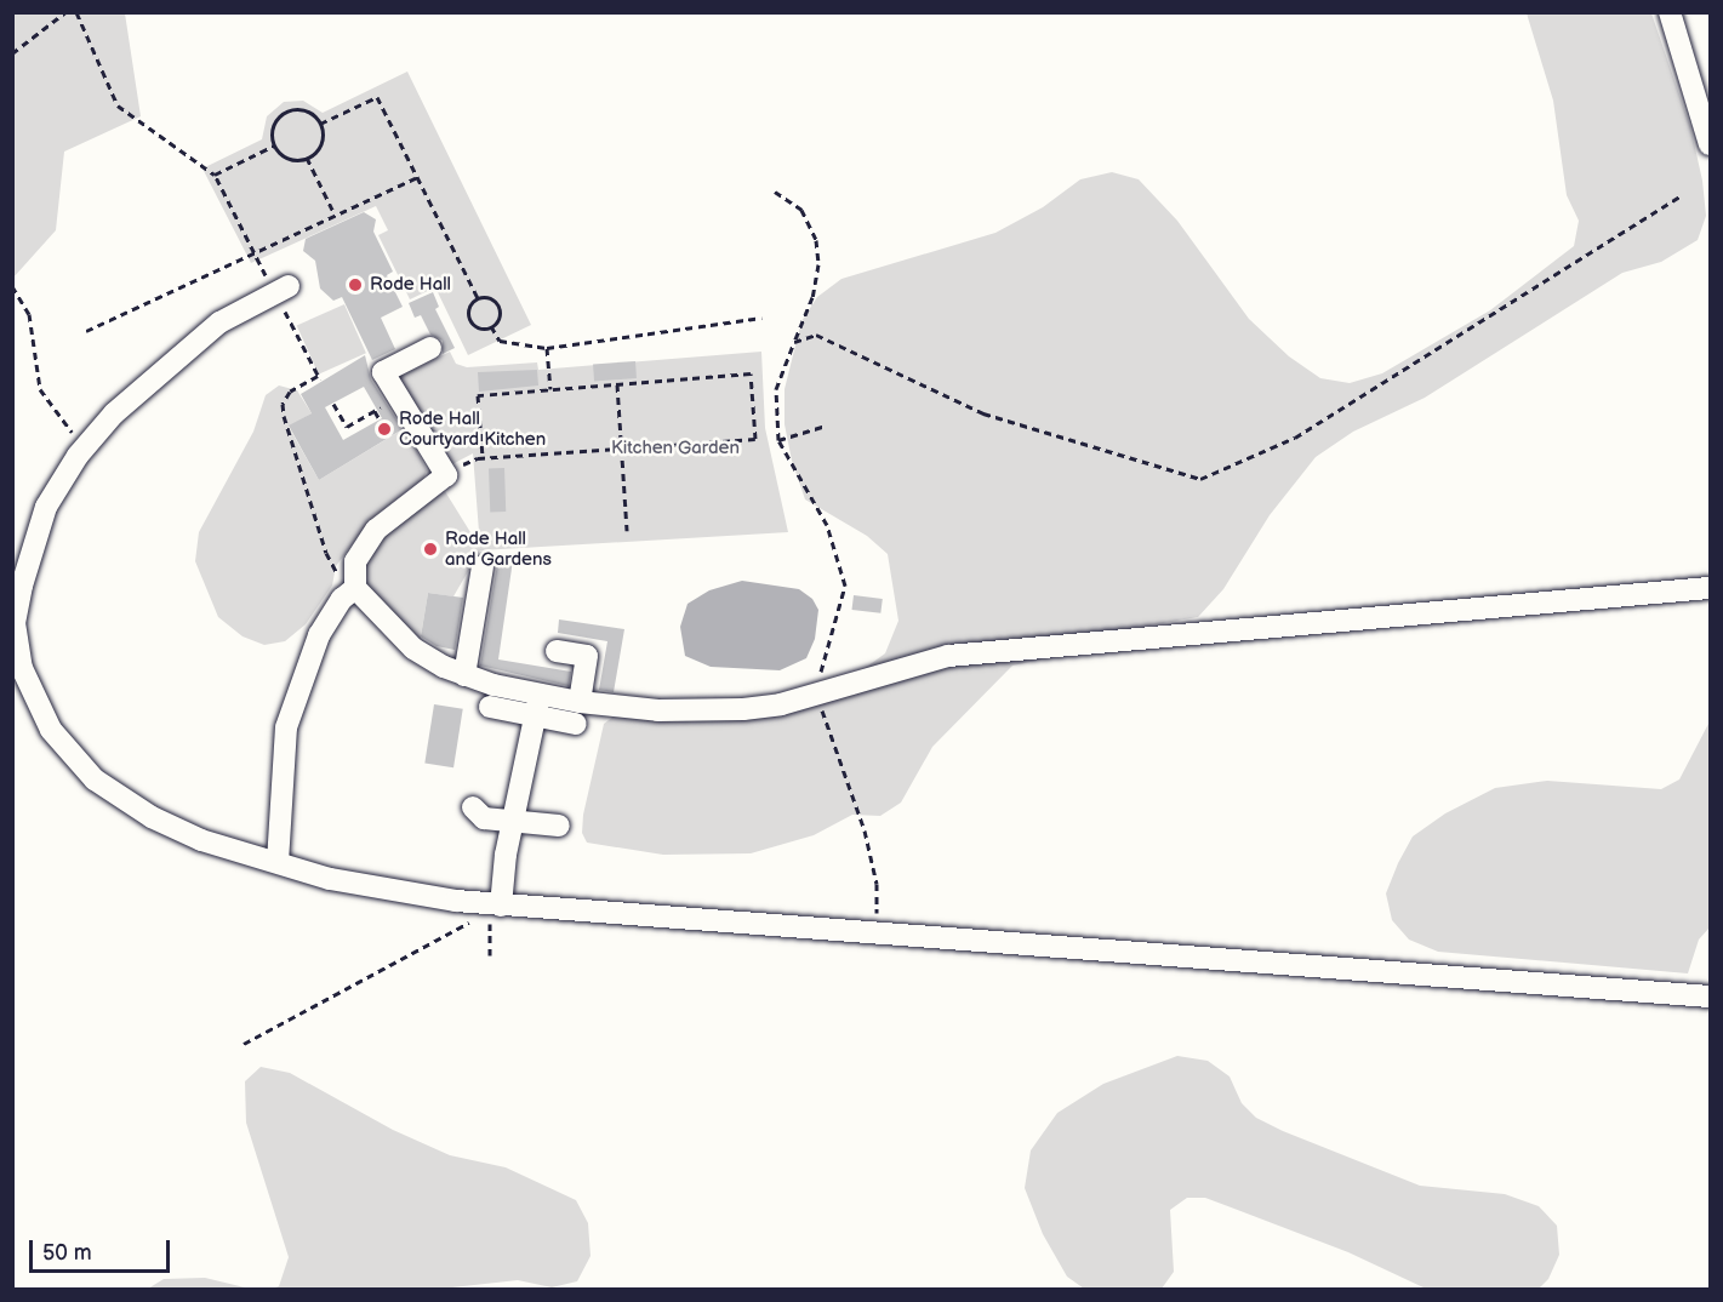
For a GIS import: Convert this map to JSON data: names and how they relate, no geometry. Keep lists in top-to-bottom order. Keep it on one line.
{"parks":["Kitchen Garden"],"places":["Rode Hall","Rode Hall Courtyard Kitchen","Rode Hall and Gardens"],"scale_bar":"50 m"}
